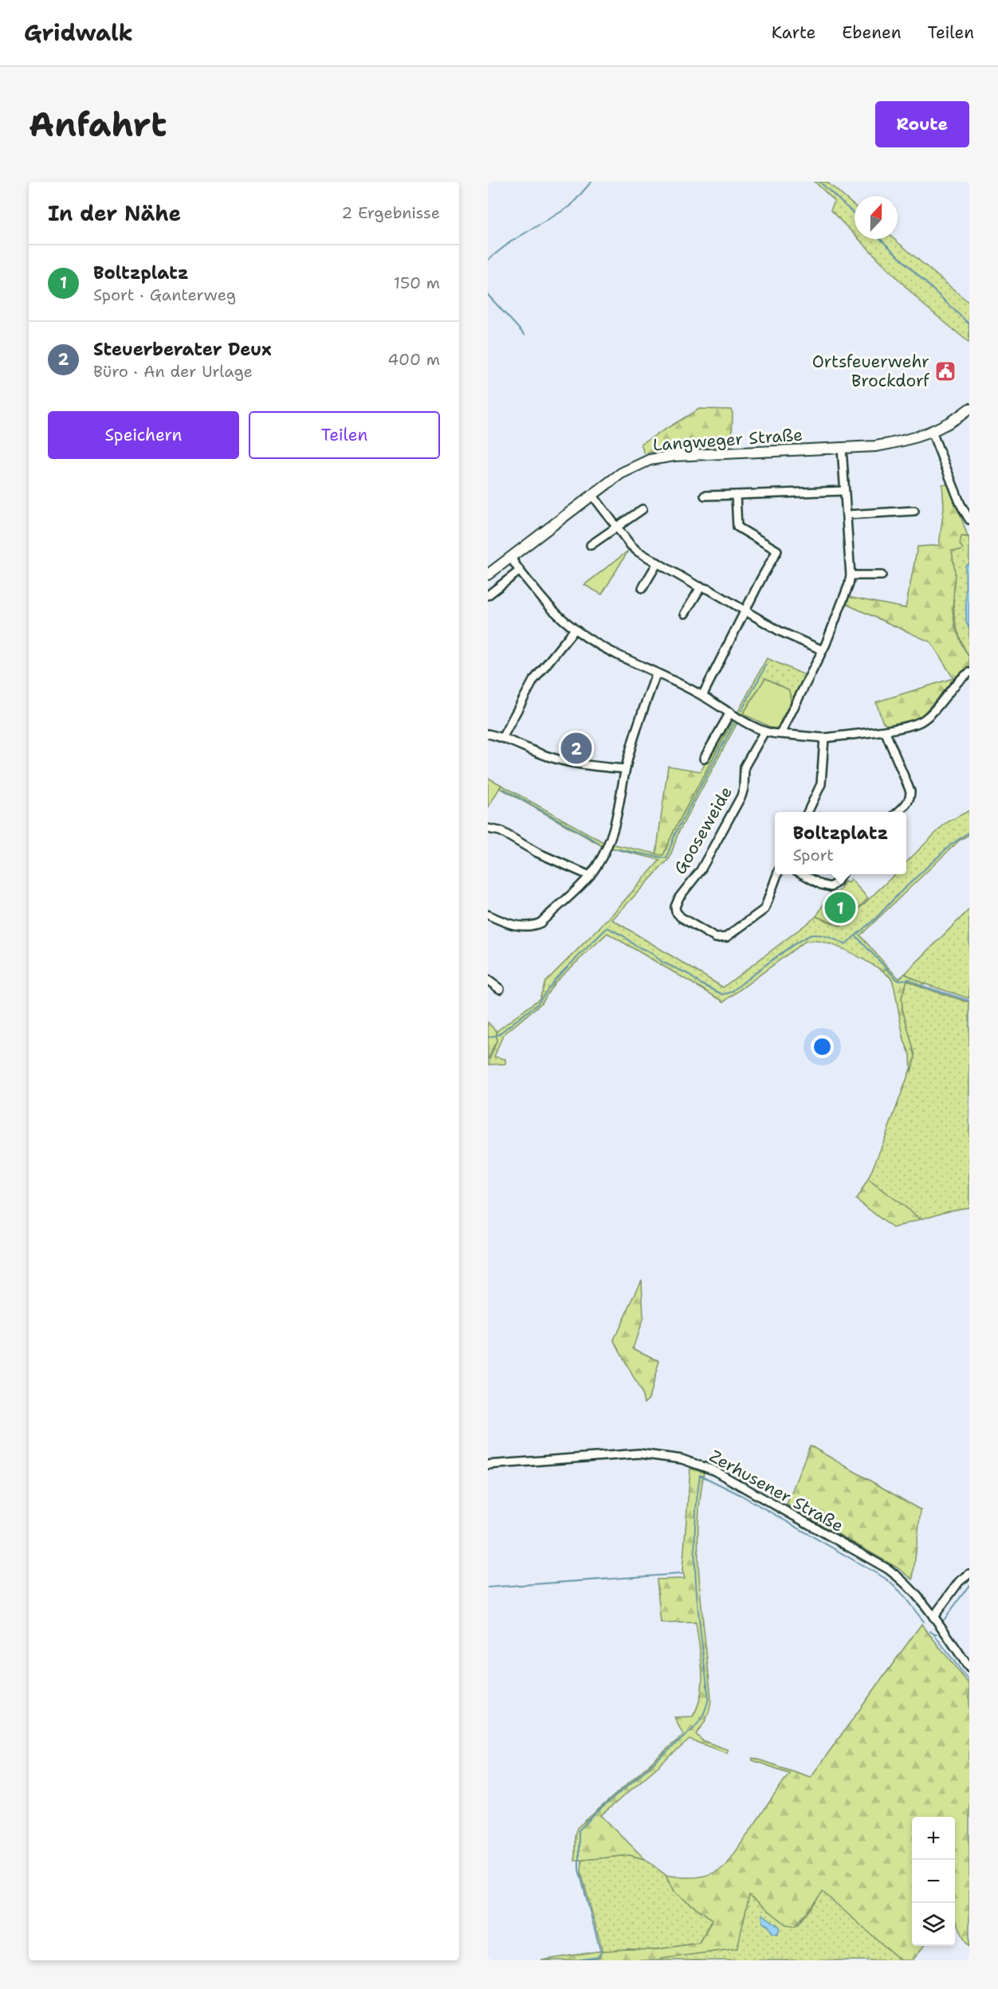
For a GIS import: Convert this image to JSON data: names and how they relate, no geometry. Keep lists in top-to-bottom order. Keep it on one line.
{"streets":{"street":["Langweger Straße","Gooseweide","Zerhusener Straße"]},"places":{"public building":["Ortsfeuerwehr Brockdorf"]},"north":"top","page":{"header":"Gridwalk","nav":["Karte","Ebenen","Teilen"],"buttons":["Route",["Speichern","Teilen"]],"title":"Anfahrt","heading":["In der Nähe","2 Ergebnisse"],"list":[{"mark":"1","name":"Boltzplatz","note":"Sport · Ganterweg","value":"150 m"},{"mark":"2","name":"Steuerberater Deux","note":"Büro · An der Urlage","value":"400 m"}],"pins":["2","1"],"popup":["Boltzplatz","Sport"],"map_buttons":["+","−"]}}
